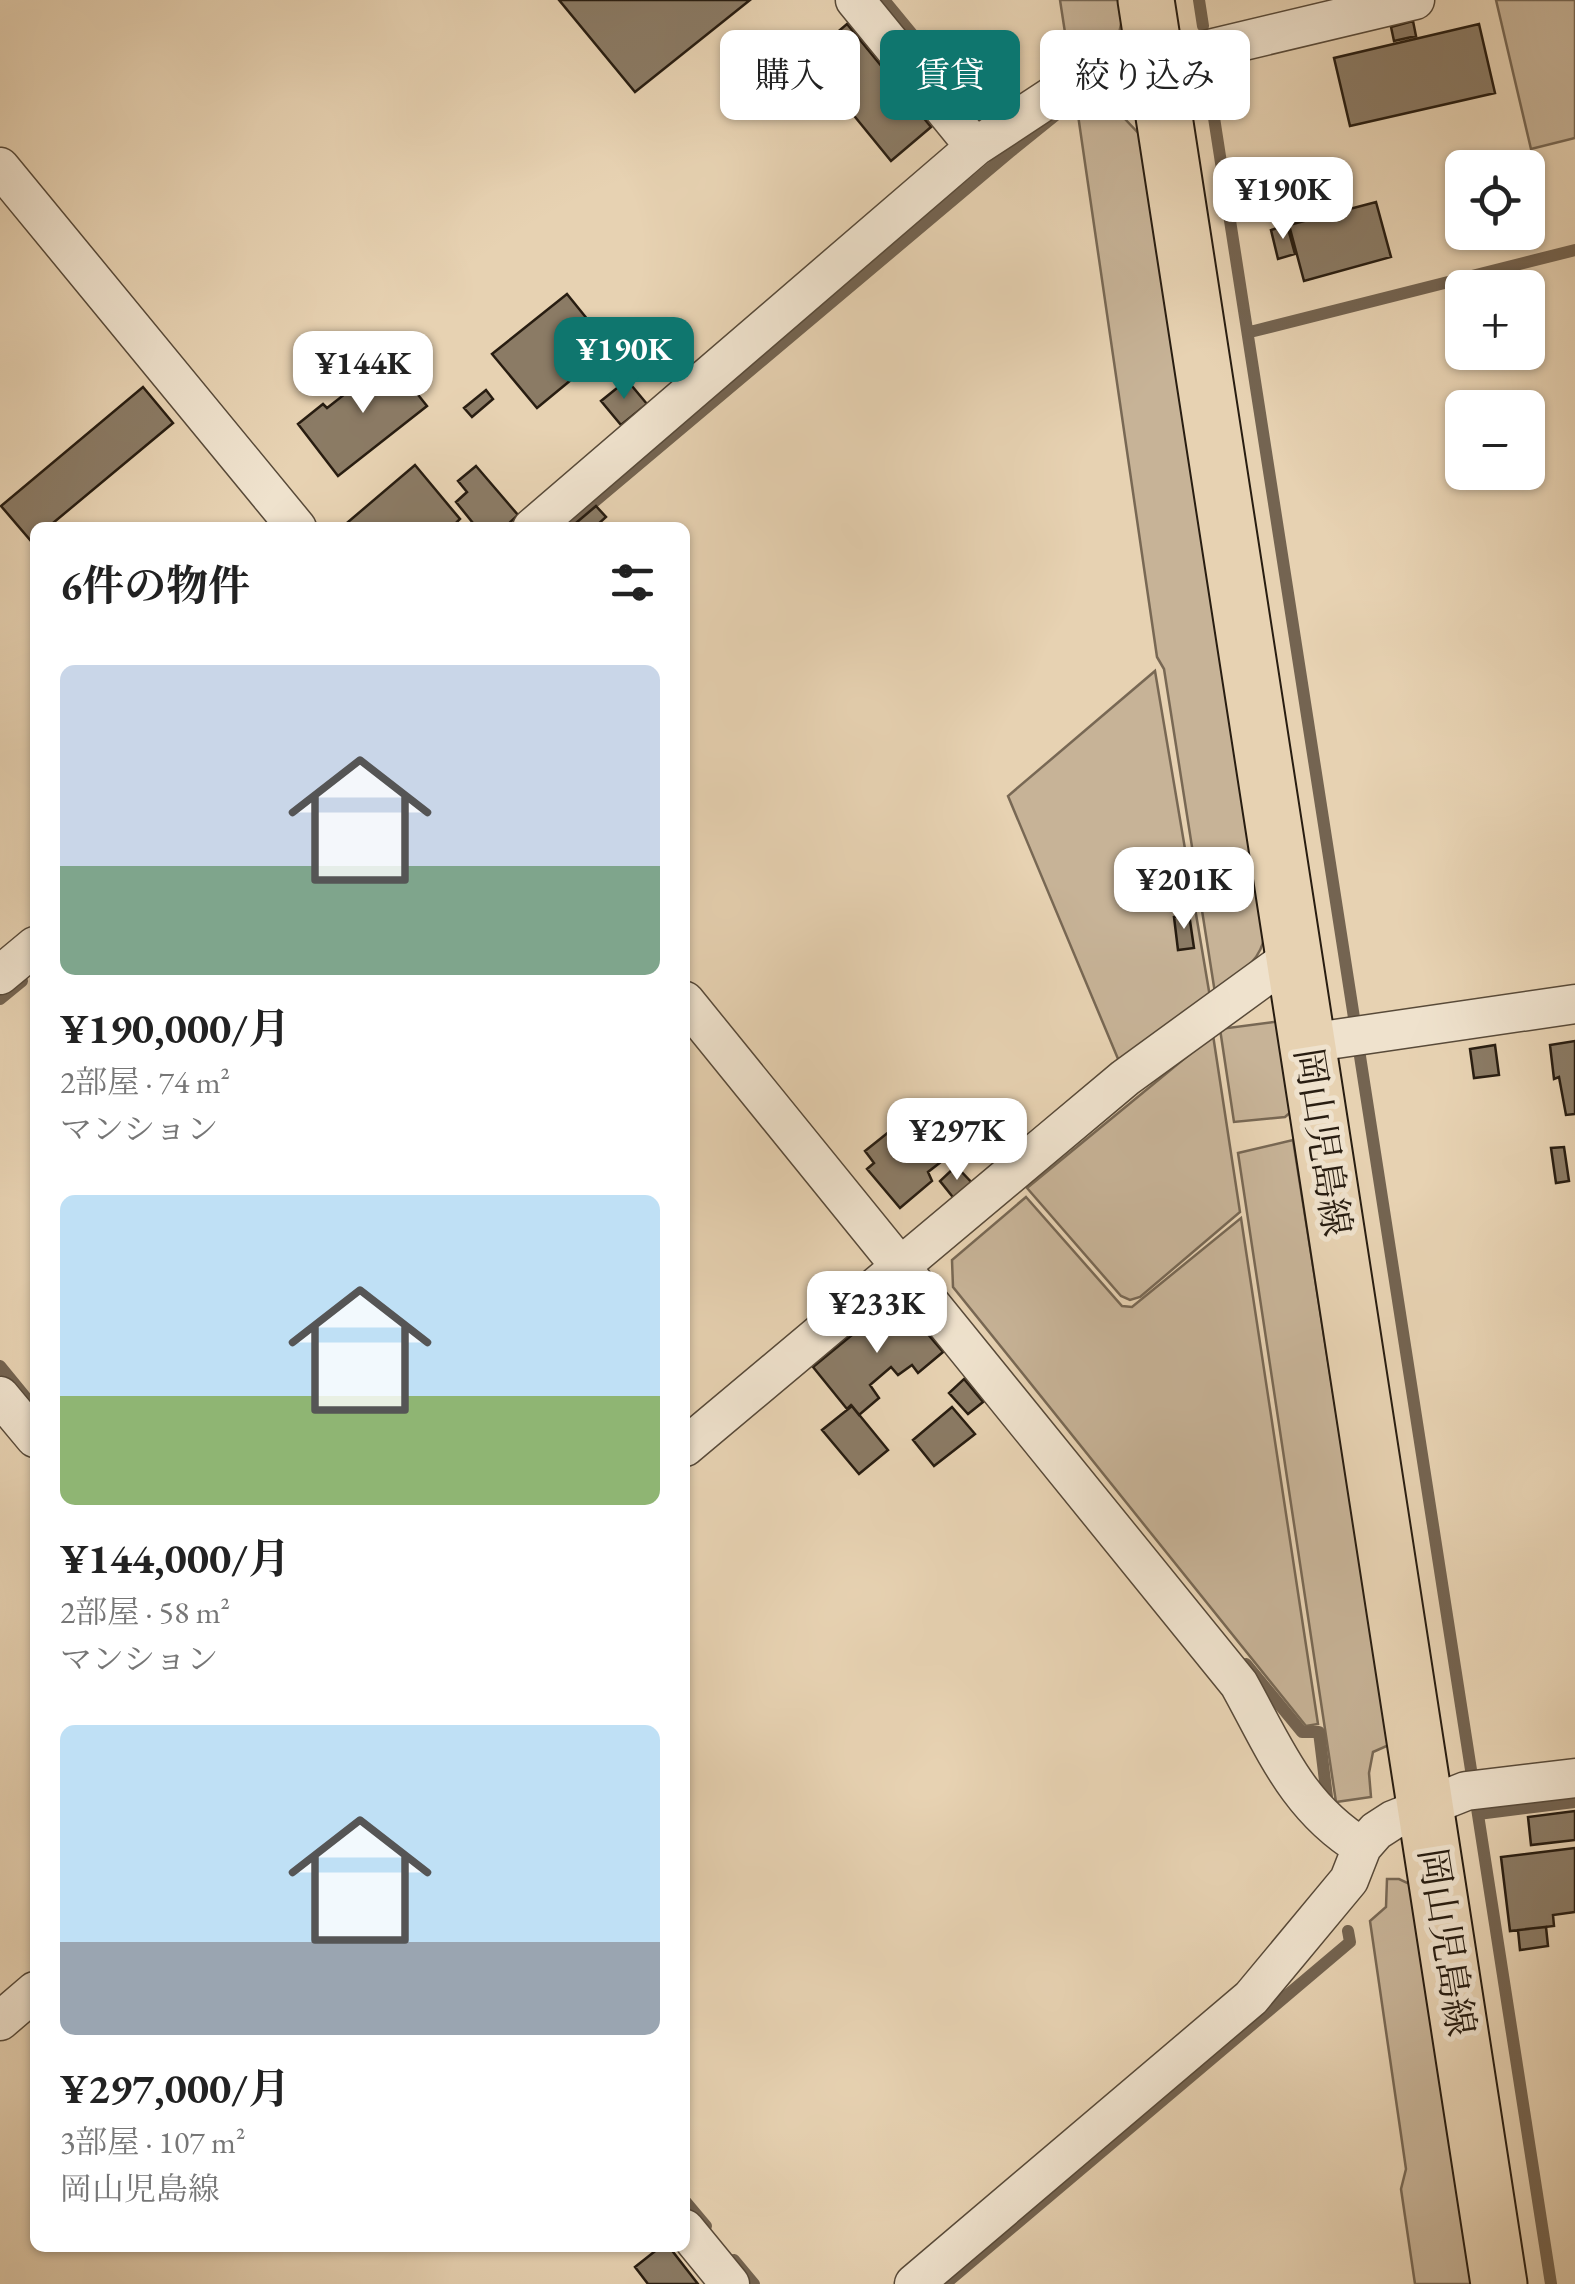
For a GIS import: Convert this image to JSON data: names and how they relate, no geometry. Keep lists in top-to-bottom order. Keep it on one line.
{"streets":{"main road":["岡山児島線"]},"page":{"chip":["購入","賃貸","絞り込み"],"map_buttons":["+","−"],"price":["¥190K","¥190K","¥144K","¥201K","¥297K","¥233K"],"heading":"6件の物件","list":[{"name":"¥190,000/月","note":"2部屋 · 74 m² · マンション"},{"name":"¥144,000/月","note":"2部屋 · 58 m² · マンション"},{"name":"¥297,000/月","note":"3部屋 · 107 m² · 岡山児島線"}]}}
